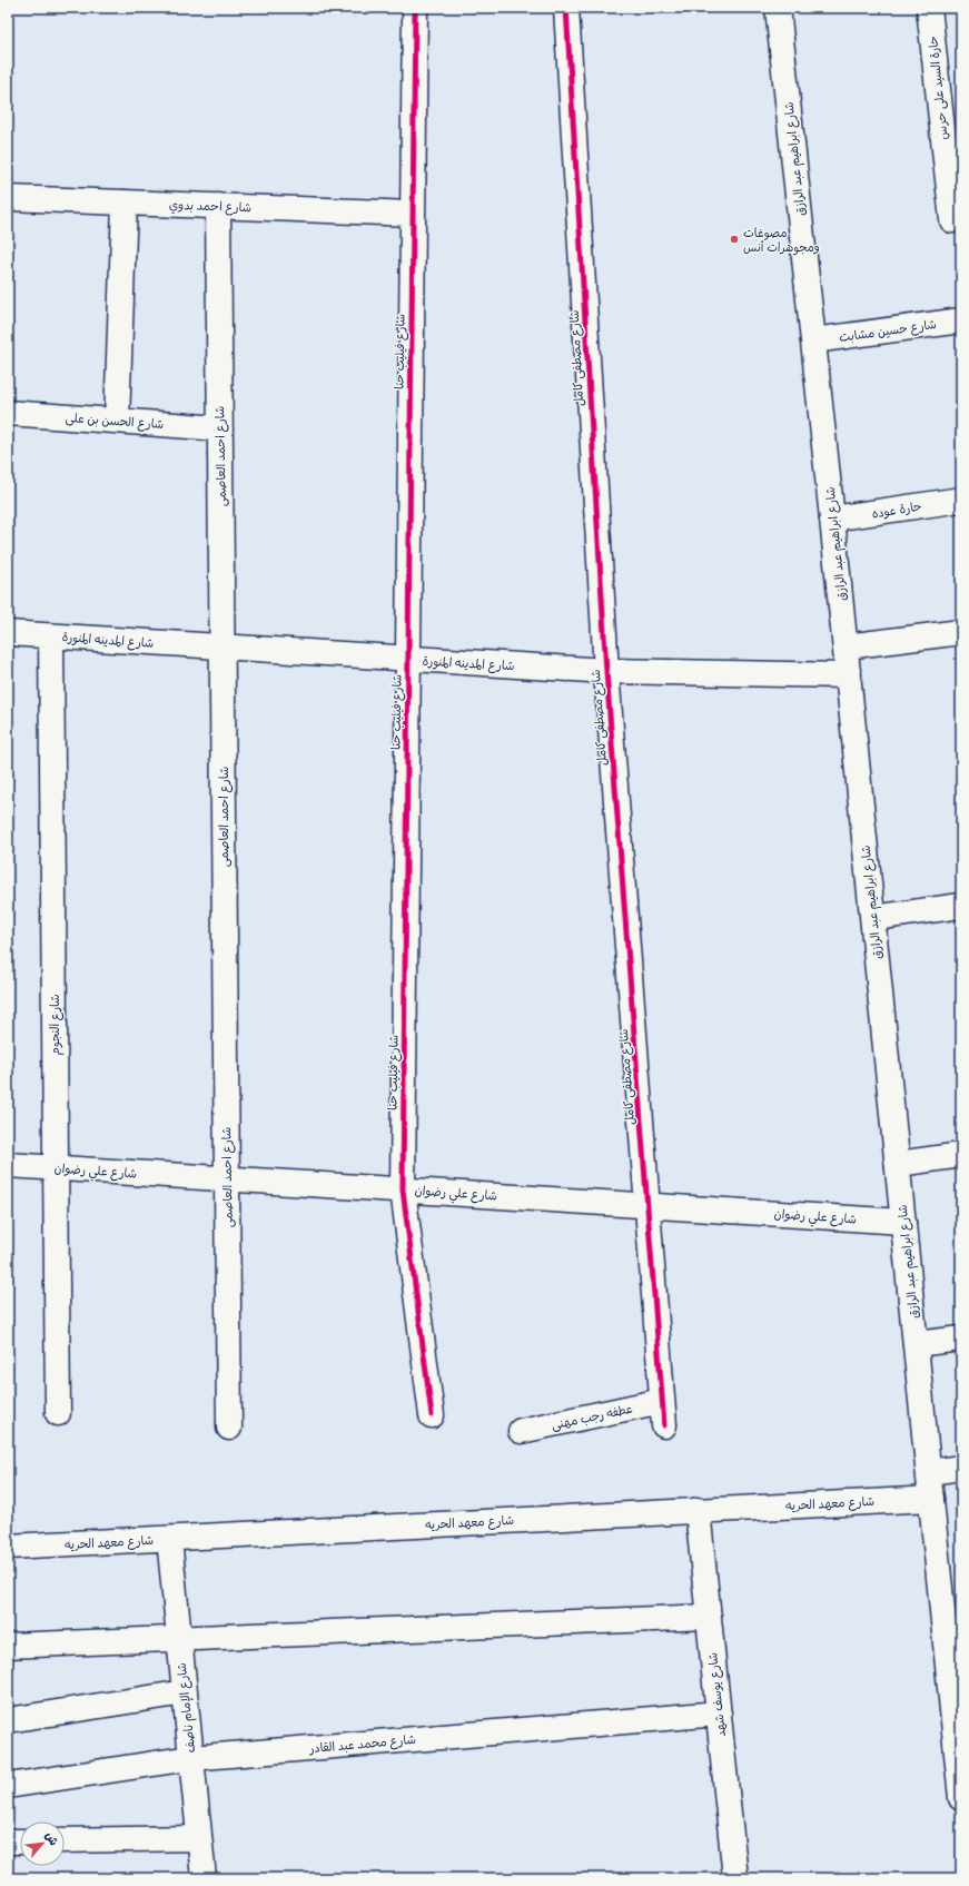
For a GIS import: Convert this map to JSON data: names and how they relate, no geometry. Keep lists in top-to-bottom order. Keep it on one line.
{"streets":{"street":["حارة السيد على حرس","شارع ابراهيم عبد الرازق","شارع احمد بدوي","شارع حسين مشابت","شارع فيليب حنا","شارع مصطفى كامل","شارع الحسن بن على","شارع احمد العاصمى","حارة عوده","شارع المدينه المنورة","شارع النجوم","شارع علي رضوان","عطفه رجب مهنى","شارع معهد الحريه","شارع يوسف شهد","شارع الإمام ناصف","شارع محمد عبد القادر"]},"crossings":[["شارع ابراهيم عبد الرازق","شارع حسين مشابت"],["شارع ابراهيم عبد الرازق","حارة عوده"],["شارع ابراهيم عبد الرازق","شارع المدينه المنورة"],["شارع ابراهيم عبد الرازق","شارع علي رضوان"],["شارع ابراهيم عبد الرازق","شارع معهد الحريه"],["شارع احمد بدوي","شارع فيليب حنا"],["شارع احمد بدوي","شارع احمد العاصمى"],["شارع فيليب حنا","شارع المدينه المنورة"],["شارع فيليب حنا","شارع علي رضوان"],["شارع مصطفى كامل","شارع المدينه المنورة"],["شارع مصطفى كامل","شارع علي رضوان"],["شارع مصطفى كامل","عطفه رجب مهنى"],["شارع الحسن بن على","شارع احمد العاصمى"],["شارع احمد العاصمى","شارع المدينه المنورة"],["شارع احمد العاصمى","شارع علي رضوان"],["شارع المدينه المنورة","شارع النجوم"],["شارع النجوم","شارع علي رضوان"],["شارع معهد الحريه","شارع يوسف شهد"],["شارع معهد الحريه","شارع الإمام ناصف"],["شارع يوسف شهد","شارع محمد عبد القادر"],["شارع الإمام ناصف","شارع محمد عبد القادر"]],"places":["مصوغات ومجوهرات أنس"],"north":"top right"}
